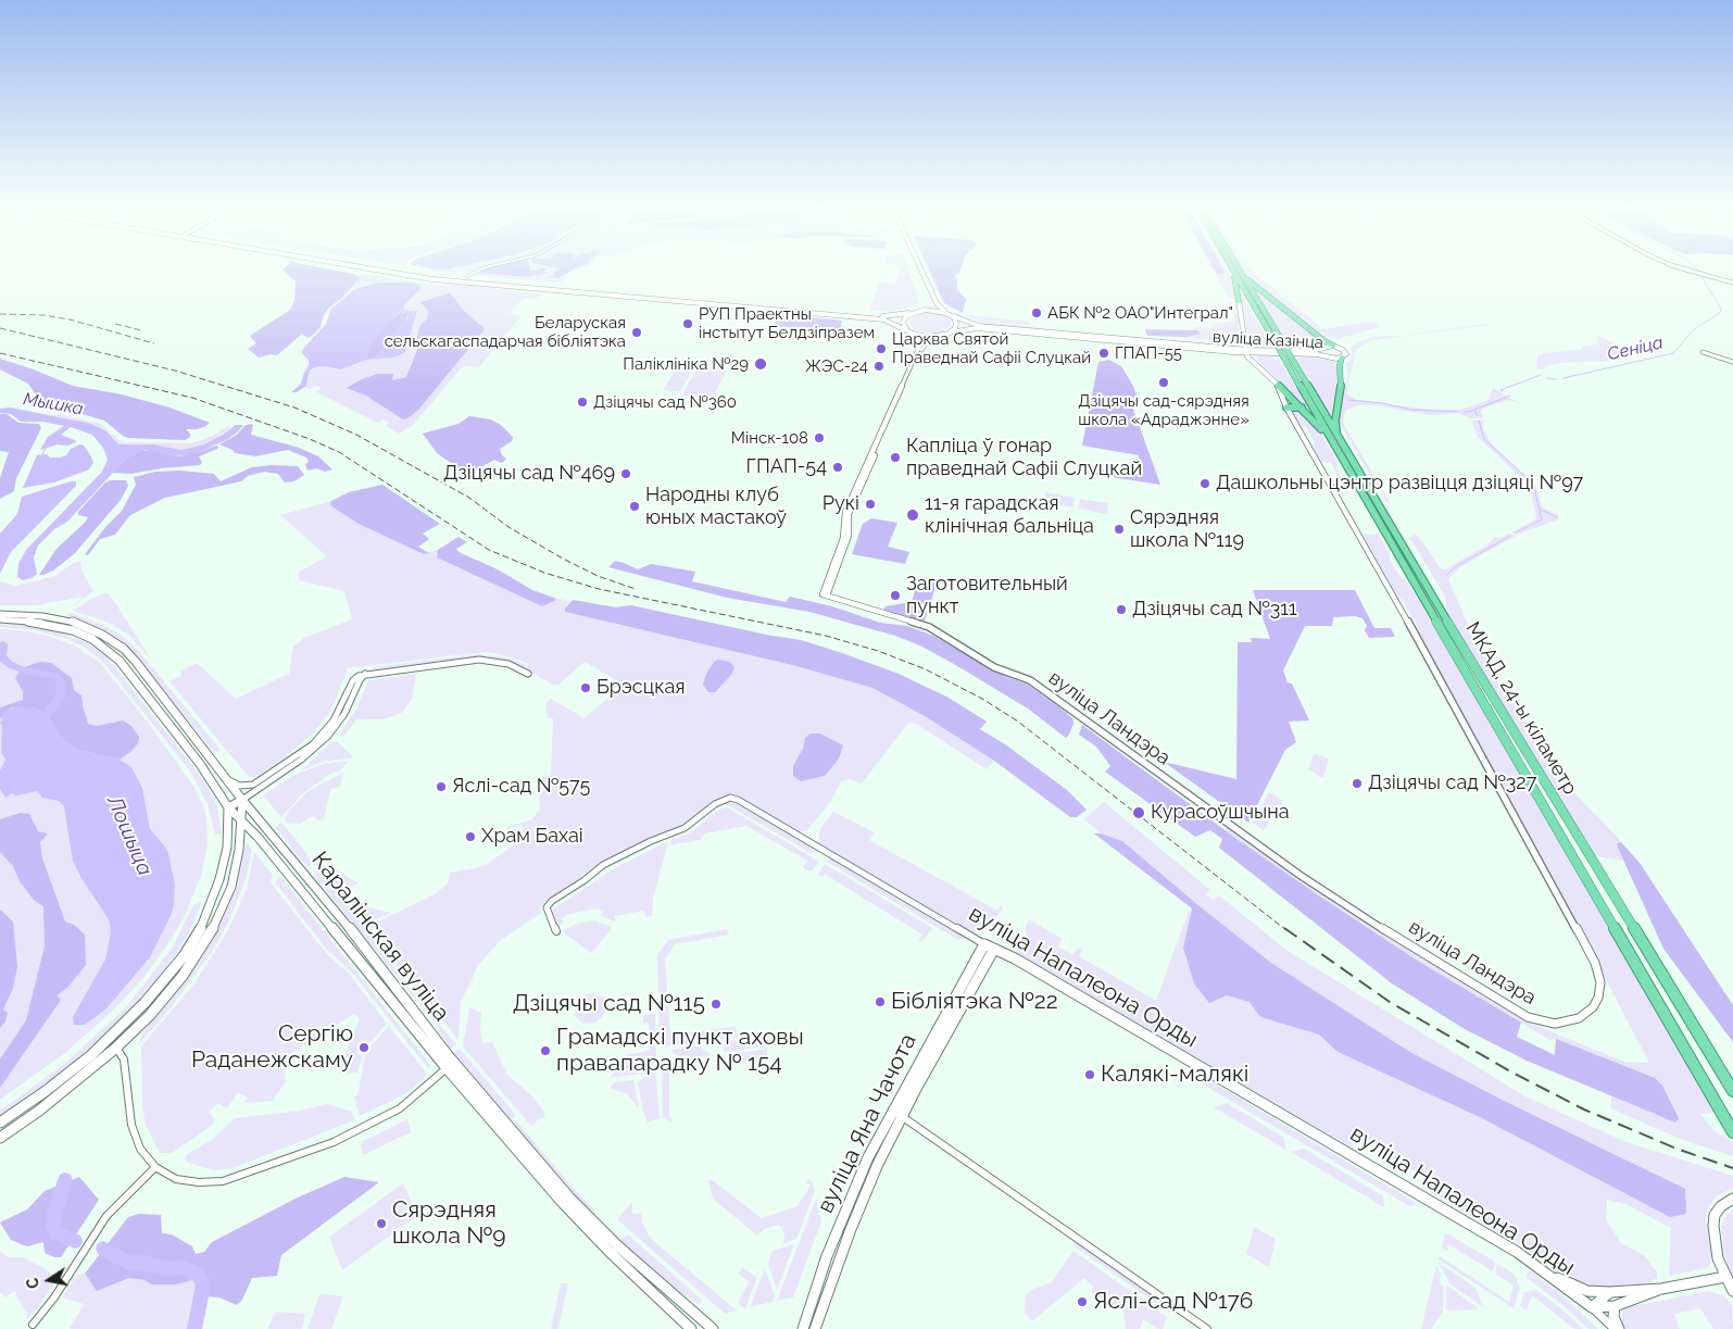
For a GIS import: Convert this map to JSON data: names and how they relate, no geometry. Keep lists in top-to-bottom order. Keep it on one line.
{"streets":{"highway":["МКАД, 24-ы кіламетр"],"main road":["вуліца Казінца","Каралінская вуліца","вуліца Напалеона Орды","вуліца Яна Чачота"],"street":["вуліца Ландэра"]},"crossings":[["вуліца Напалеона Орды","вуліца Яна Чачота"]],"water":["Сеніца","Мышка","Лошыца"],"places":["АБК №2 ОАО\"Интеграл\"","РУП Праектны інстытут Белдзіпразем","Беларуская сельскагаспадарчая бібліятэка","Царква Святой Праведнай Сафіі Слуцкай","ГПАП-55","Паліклініка №29","ЖЭС-24","Дзіцячы сад-сярэдняя школа «Адраджэнне»","Дзіцячы сад №360","Мінск-108","Капліца ў гонар праведнай Сафіі Слуцкай","ГПАП-54","Дзіцячы сад №469","Дашкольны цэнтр развіцця дзіцяці №97","Рукі","Народны клуб юных мастакоў","11-я гарадская клінічная бальніца","Сярэдняя школа №119","Заготовительный пункт","Дзіцячы сад №311","Брэсцкая","Дзіцячы сад №327","Яслі-сад №575","Курасоўшчына","Храм Бахаі","Бібліятэка №22","Дзіцячы сад №115","Сергію Раданежскаму","Грамадскі пункт аховы правапарадку № 154","Калякі-малякі","Сярэдняя школа №9","Яслі-сад №176"],"north":"left"}
